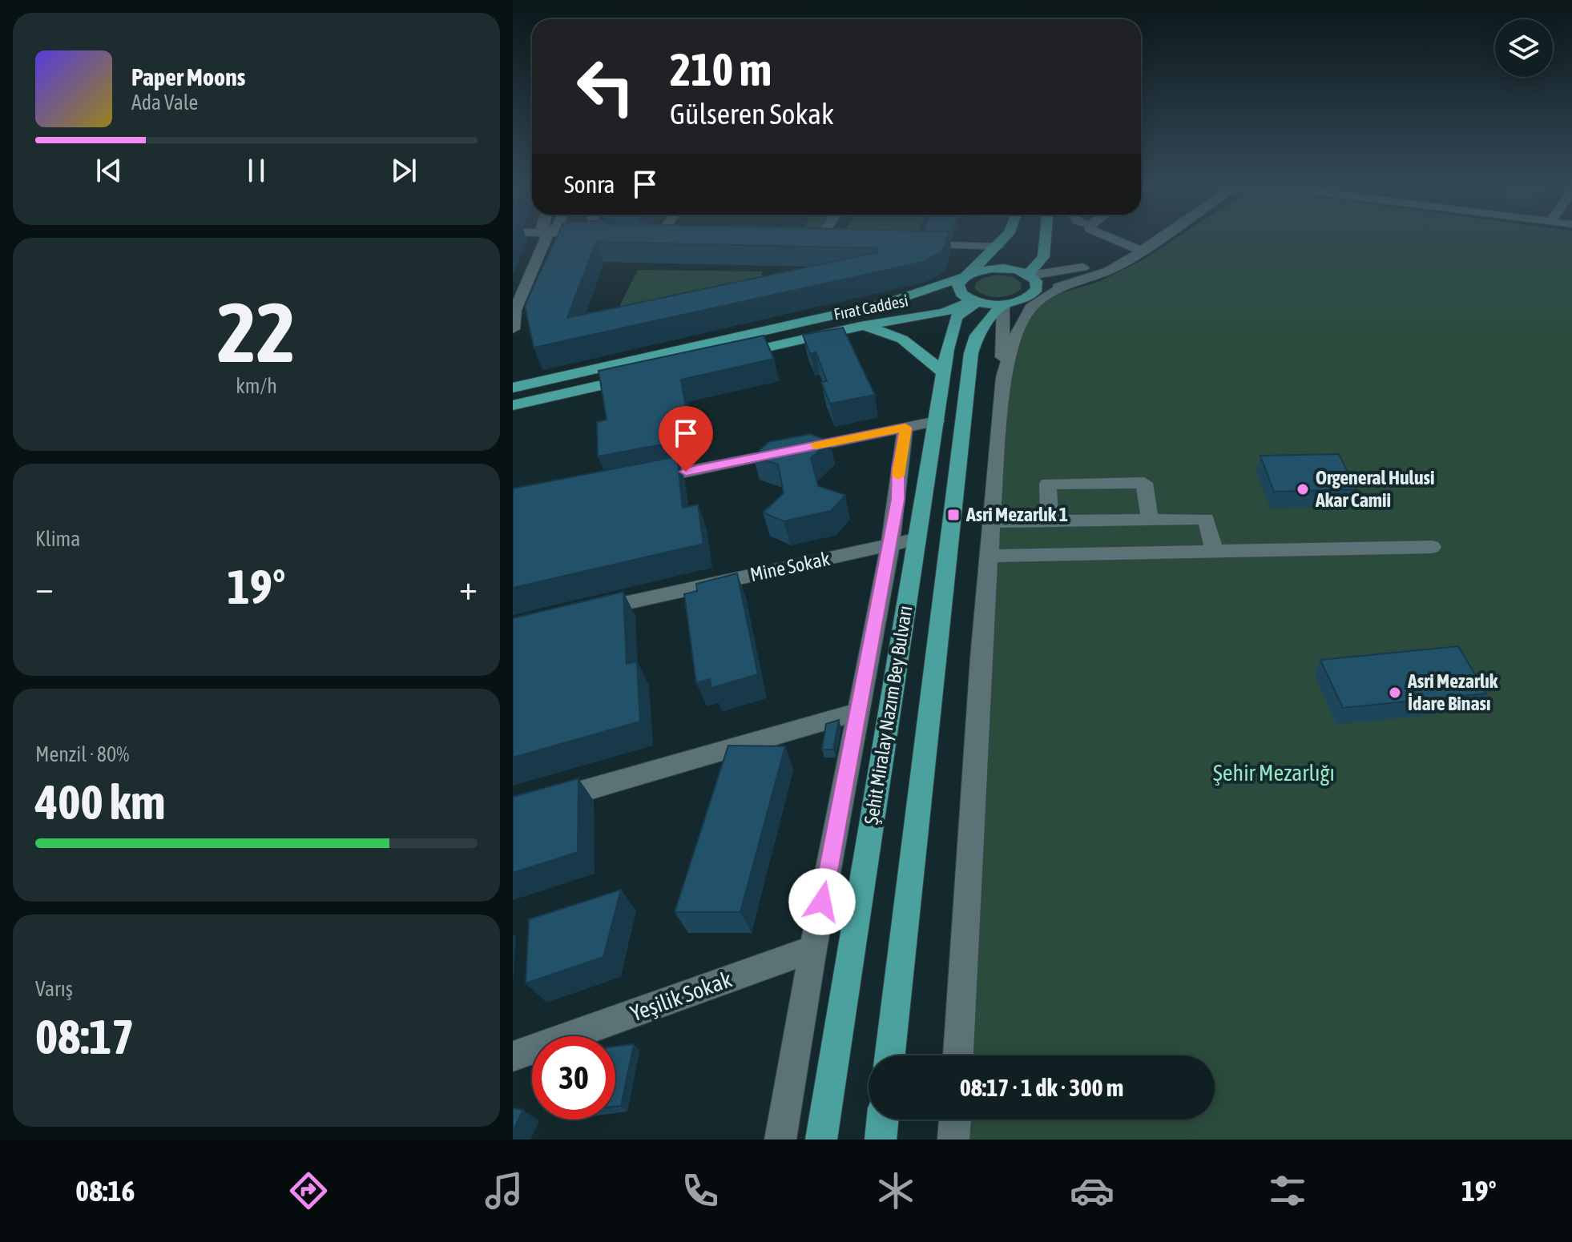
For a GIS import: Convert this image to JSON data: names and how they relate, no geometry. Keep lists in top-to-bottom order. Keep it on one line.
{"streets":{"main road":["Fırat Caddesi","Şehit Miralay Nazım Bey Bulvarı"],"street":["Mine Sokak","Yeşilik Sokak"]},"crossings":[["Fırat Caddesi","Şehit Miralay Nazım Bey Bulvarı"],["Mine Sokak","Şehit Miralay Nazım Bey Bulvarı"]],"parks":["Şehir Mezarlığı"],"places":{"other":["Orgeneral Hulusi Akar Camii","Asri Mezarlık İdare Binası"],"transit":["Asri Mezarlık 1"]},"page":{"turn":["210 m","Gülseren Sokak"],"song":["Paper Moons","Ada Vale"],"then":"Sonra","tile":[["22","km/h"],"Klima",["Menzil · 80%","400 km"],["Varış","08:17"]],"heat":["−","19°","+"],"limit":"30","trip":"08:17 · 1 dk · 300 m","tabs":["08:16","19°"]}}
